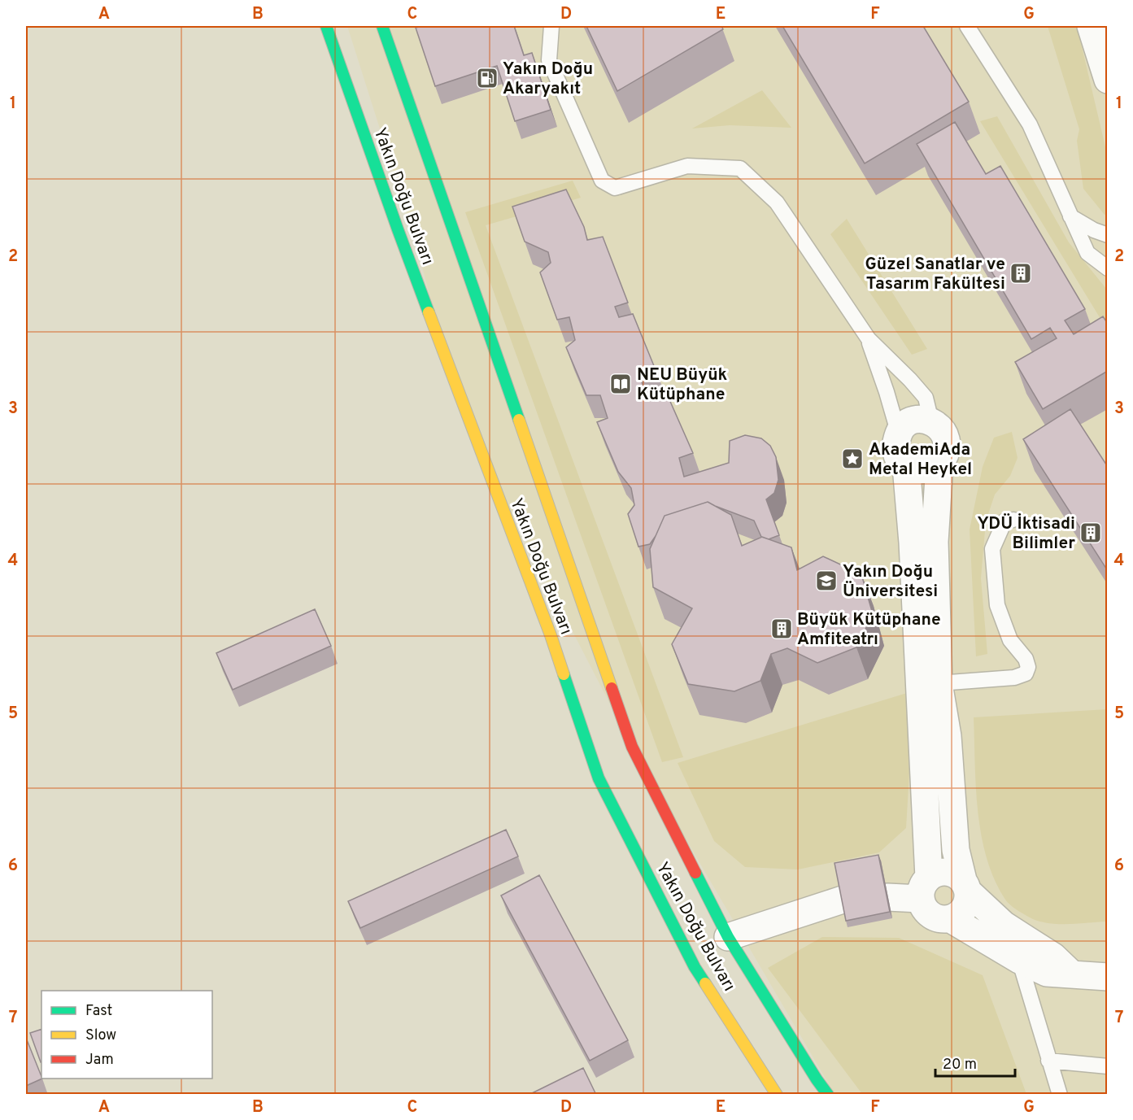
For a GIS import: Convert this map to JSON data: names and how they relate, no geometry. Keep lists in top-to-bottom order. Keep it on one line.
{"streets":{"main road":["Yakın Doğu Bulvarı"]},"places":{"fuel station":["Yakın Doğu Akaryakıt"],"building":["Güzel Sanatlar ve Tasarım Fakültesi","YDÜ İktisadi Bilimler","Büyük Kütüphane Amfiteatrı"],"library":["NEU Büyük Kütüphane"],"place":["AkademiAda Metal Heykel"],"school or university":["Yakın Doğu Üniversitesi"]},"legend":["Fast","Slow","Jam"],"scale_bar":"20 m","grid":{"columns":["A","B","C","D","E","F","G"],"rows":["1","2","3","4","5","6","7"]}}
